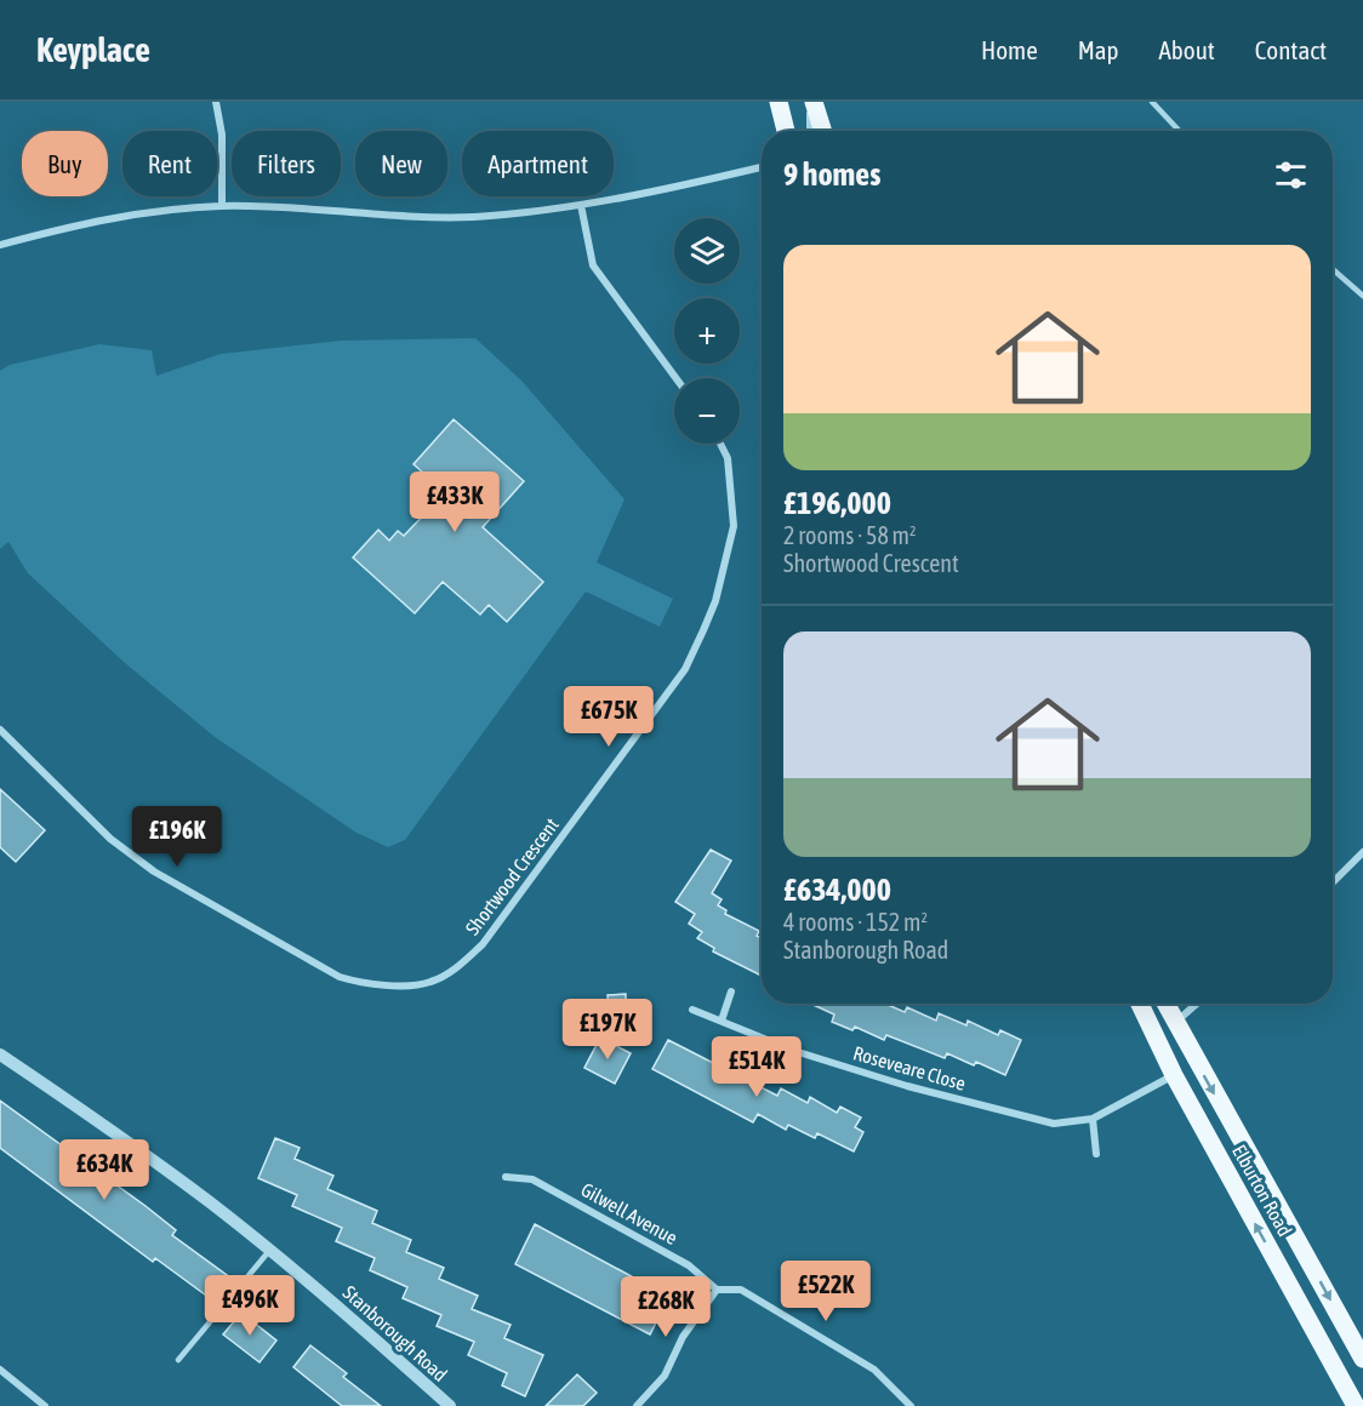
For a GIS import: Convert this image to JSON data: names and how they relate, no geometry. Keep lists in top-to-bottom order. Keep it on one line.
{"streets":{"main road":["Elburton Road"],"street":["Shortwood Crescent","Roseveare Close","Gilwell Avenue","Stanborough Road"]},"crossings":[["Roseveare Close","Elburton Road"]],"page":{"header":"Keyplace","nav":["Home","Map","About","Contact"],"chip":["Buy","Rent","Filters","New","Apartment"],"heading":"9 homes","map_buttons":["+","−"],"list":[{"name":"£196,000","note":"2 rooms · 58 m² · Shortwood Crescent"},{"name":"£634,000","note":"4 rooms · 152 m² · Stanborough Road"}],"price":["£433K","£675K","£196K","£197K","£514K","£634K","£522K","£496K","£268K"]}}
